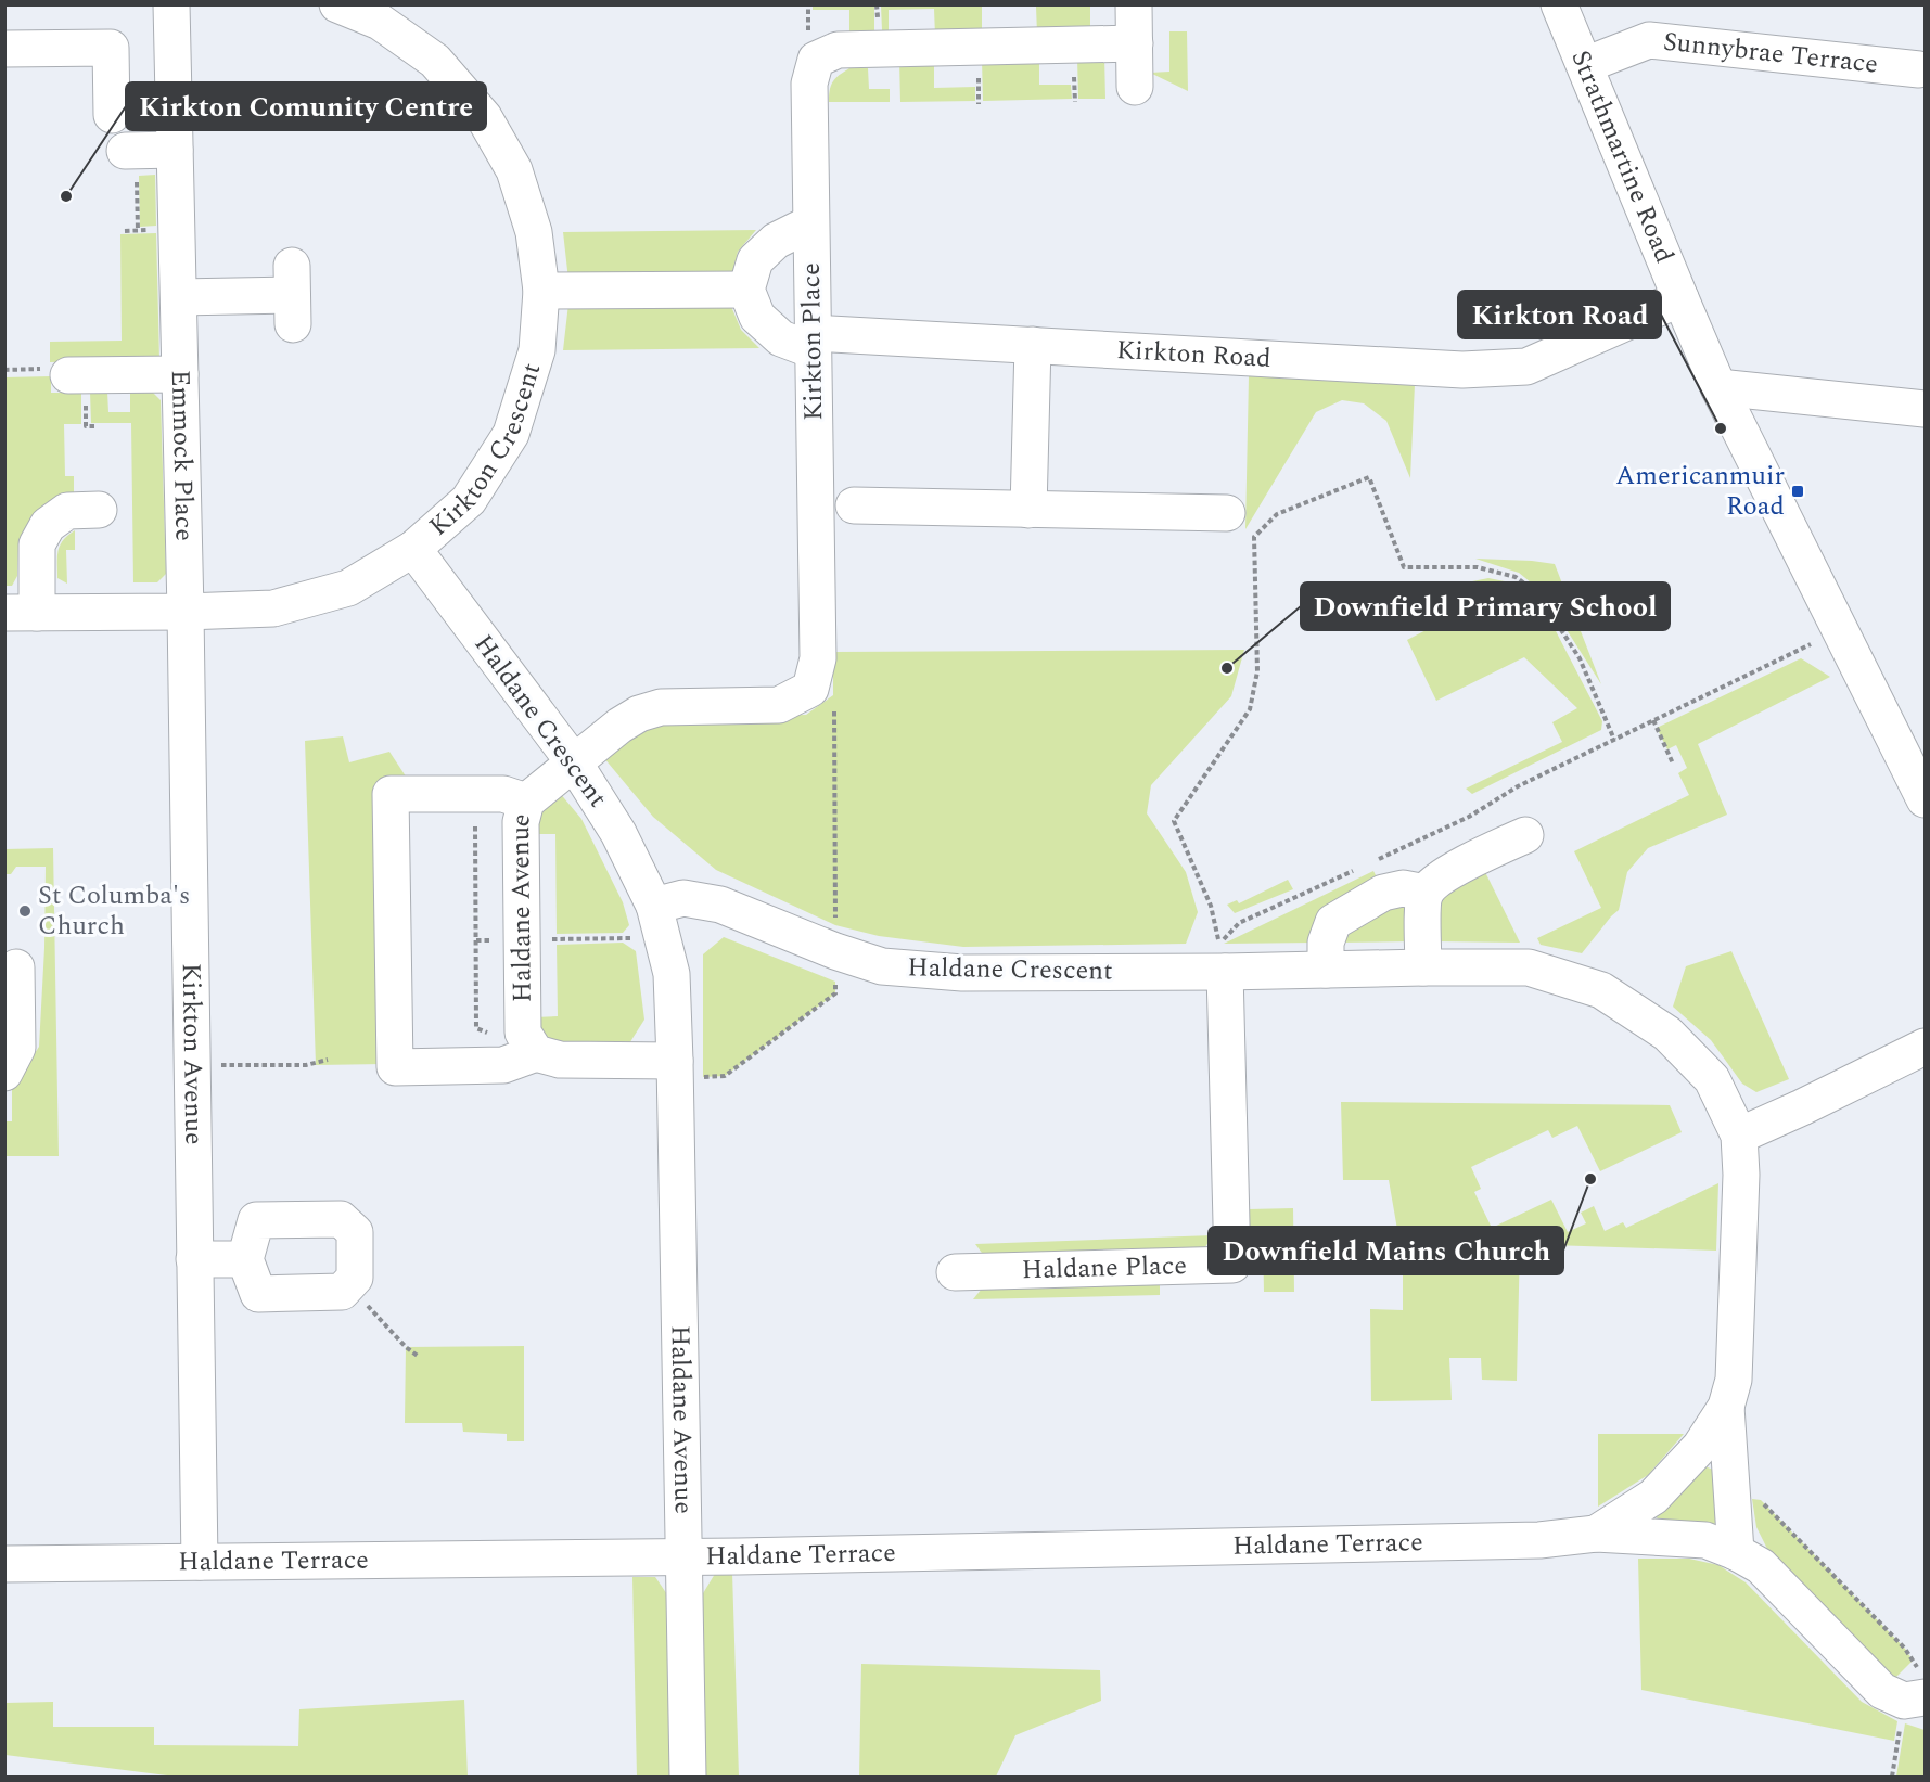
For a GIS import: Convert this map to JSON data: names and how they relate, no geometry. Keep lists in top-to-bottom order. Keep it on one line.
{"streets":{"street":["Sunnybrae Terrace","Strathmartine Road","Kirkton Place","Kirkton Road","Kirkton Crescent","Emmock Place","Haldane Crescent","Haldane Avenue","Kirkton Avenue","Haldane Place","Haldane Terrace"]},"crossings":[["Sunnybrae Terrace","Strathmartine Road"],["Strathmartine Road","Kirkton Road"],["Kirkton Place","Kirkton Road"],["Kirkton Place","Haldane Crescent"],["Kirkton Place","Haldane Avenue"],["Kirkton Crescent","Emmock Place"],["Kirkton Crescent","Haldane Crescent"],["Kirkton Crescent","Kirkton Avenue"],["Emmock Place","Kirkton Avenue"],["Haldane Crescent","Haldane Avenue"],["Haldane Crescent","Haldane Place"],["Haldane Crescent","Haldane Terrace"],["Haldane Avenue","Haldane Terrace"],["Kirkton Avenue","Haldane Terrace"]],"places":{"other":["Kirkton Comunity Centre","Kirkton Road","Downfield Primary School","St Columba's Church","Downfield Mains Church"],"transit":["Americanmuir Road"]}}
